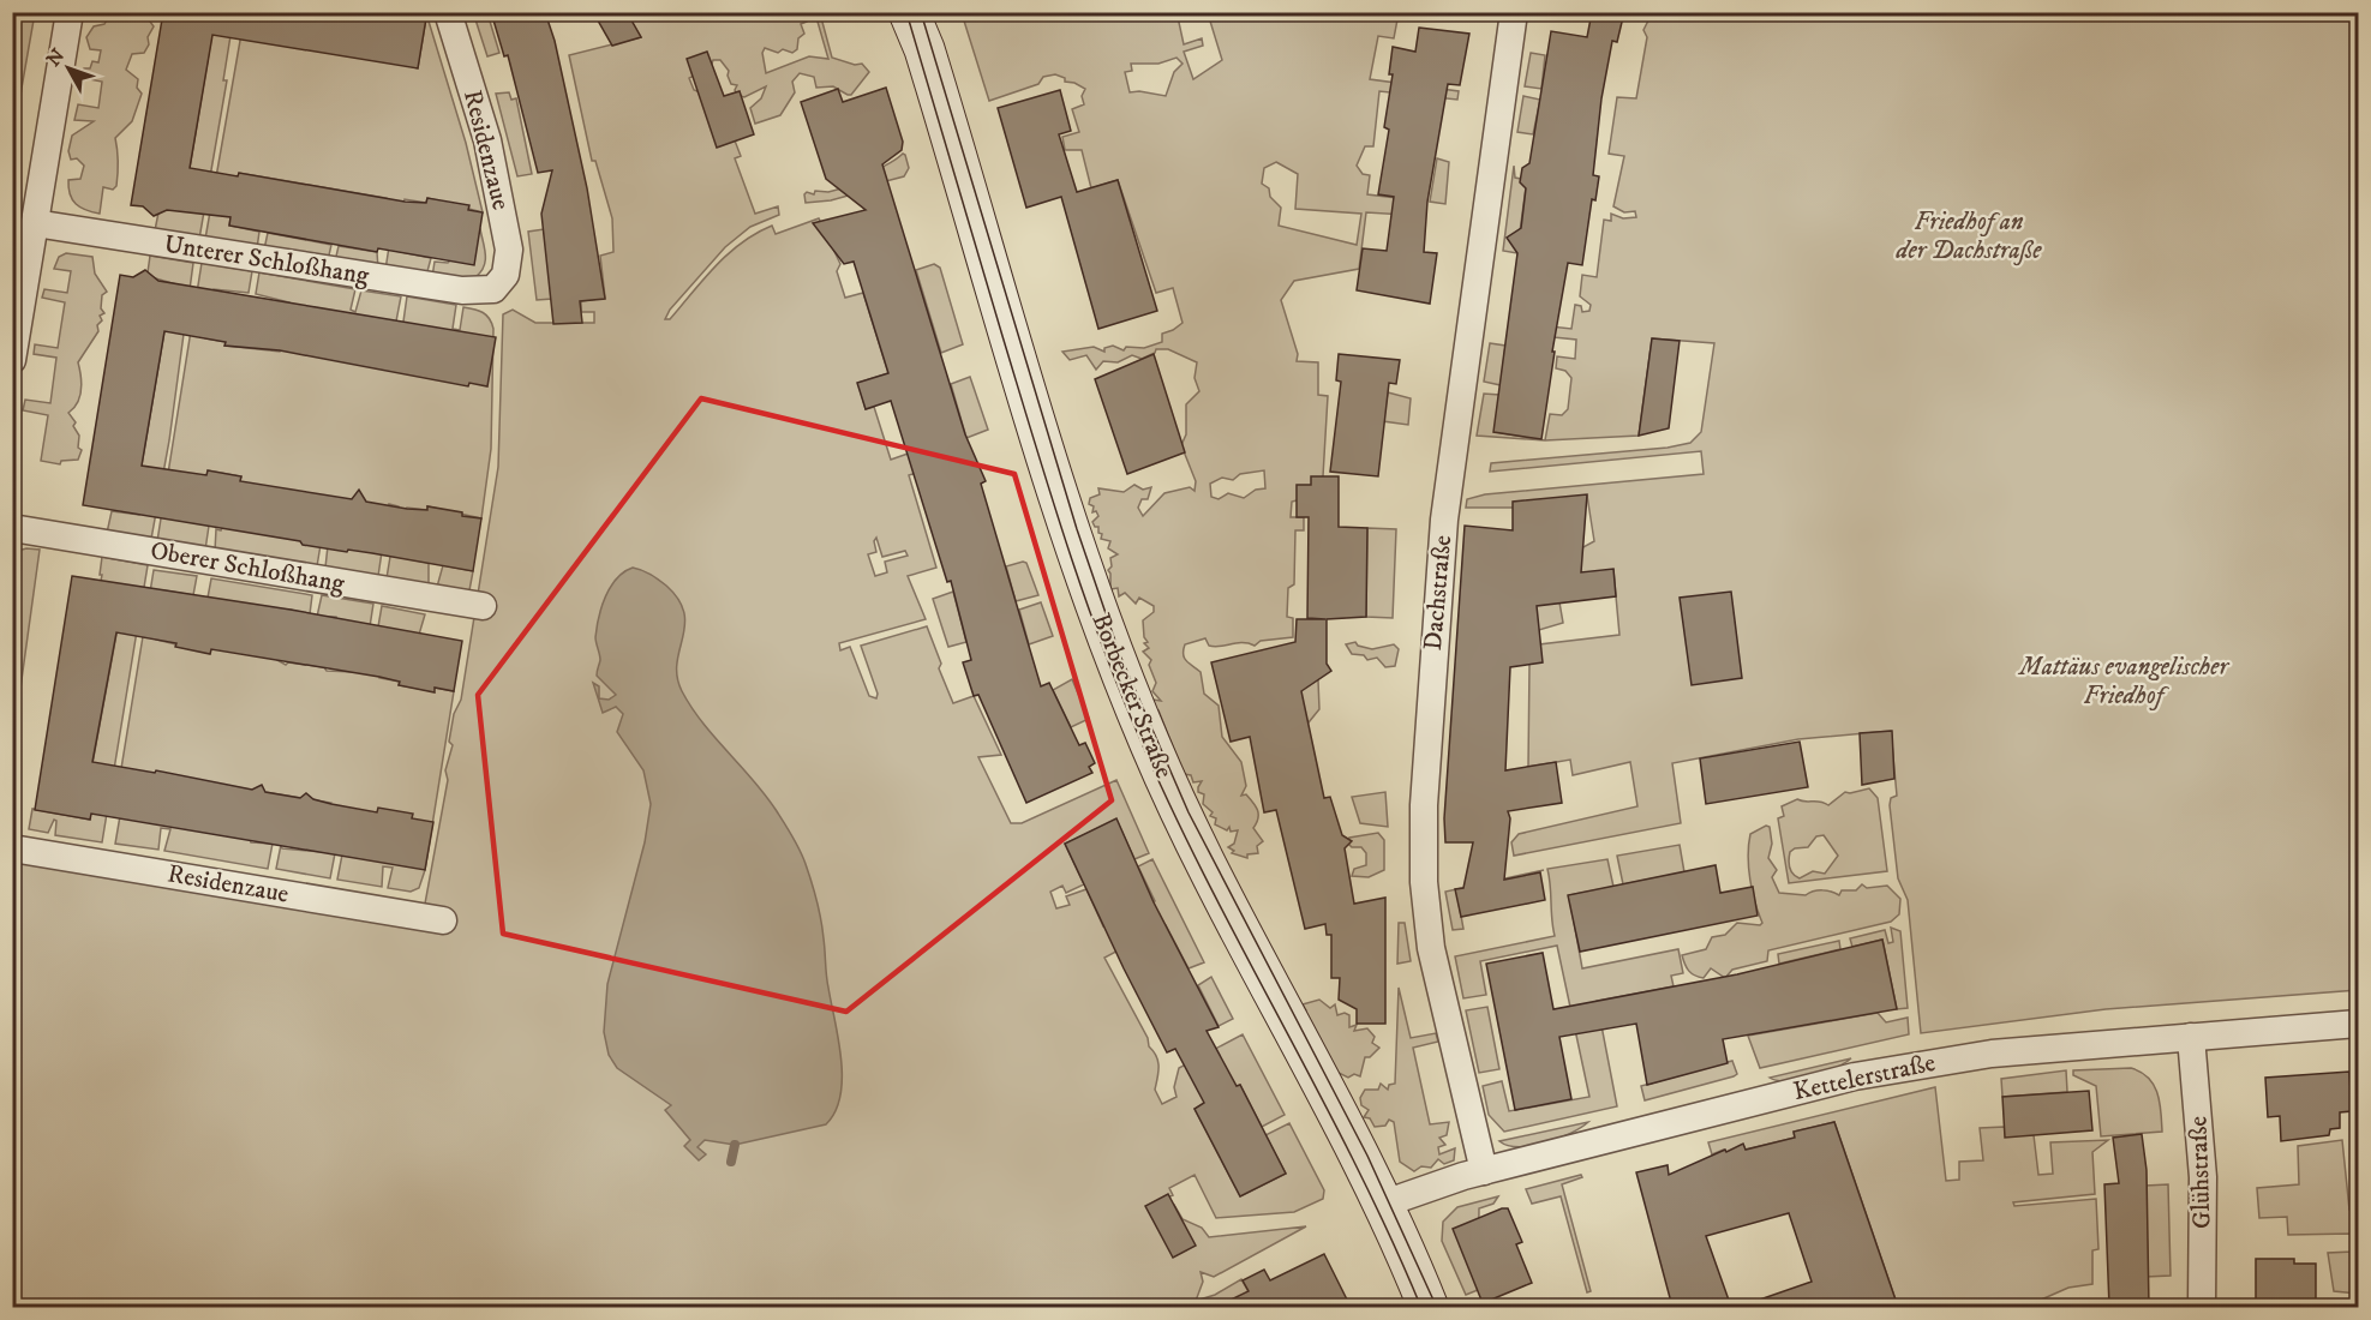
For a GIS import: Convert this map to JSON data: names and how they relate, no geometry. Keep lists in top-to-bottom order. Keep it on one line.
{"streets":{"street":["Residenzaue","Unterer Schloßhang","Oberer Schloßhang","Dachstraße","Borbecker Straße","Kettelerstraße","Glühstraße"]},"crossings":[["Residenzaue","Unterer Schloßhang"],["Dachstraße","Kettelerstraße"],["Borbecker Straße","Kettelerstraße"],["Kettelerstraße","Glühstraße"]],"parks":["Friedhof an der Dachstraße","Mattäus evangelischer Friedhof"],"north":"top left"}
